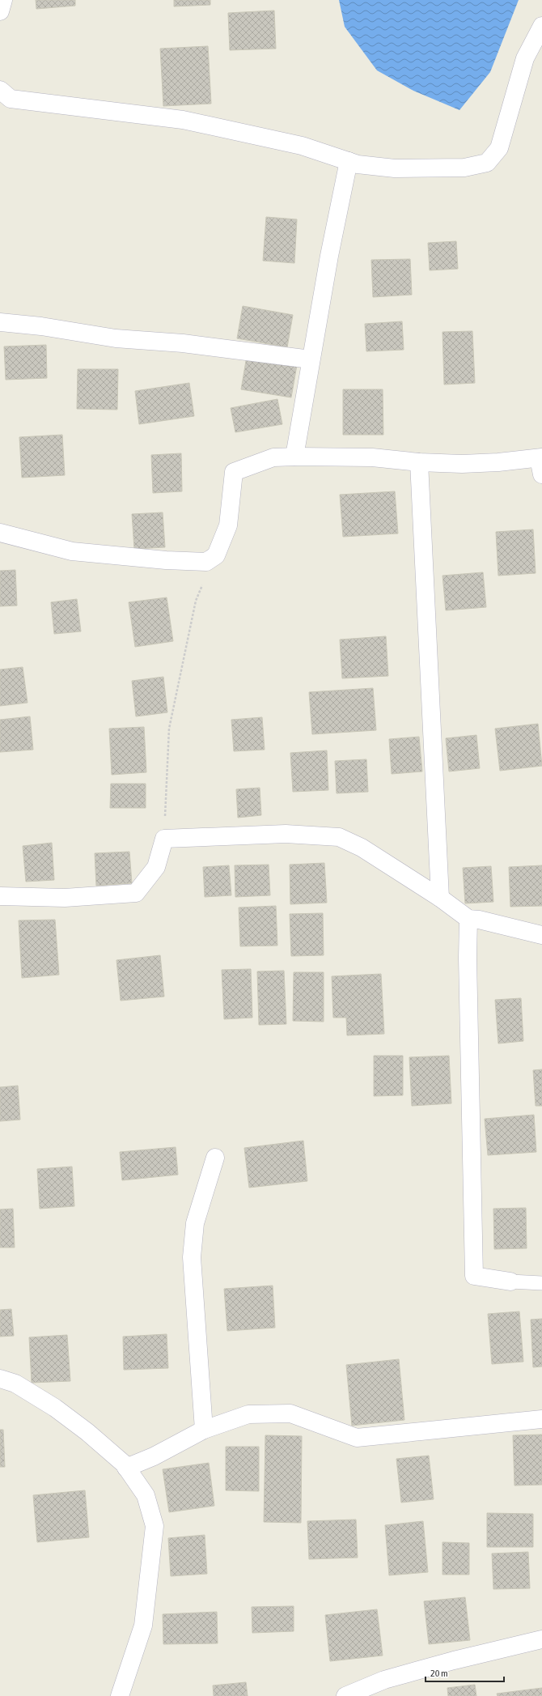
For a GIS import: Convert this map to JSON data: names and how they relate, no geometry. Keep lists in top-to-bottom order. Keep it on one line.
{"scale_bar":"20 m"}
